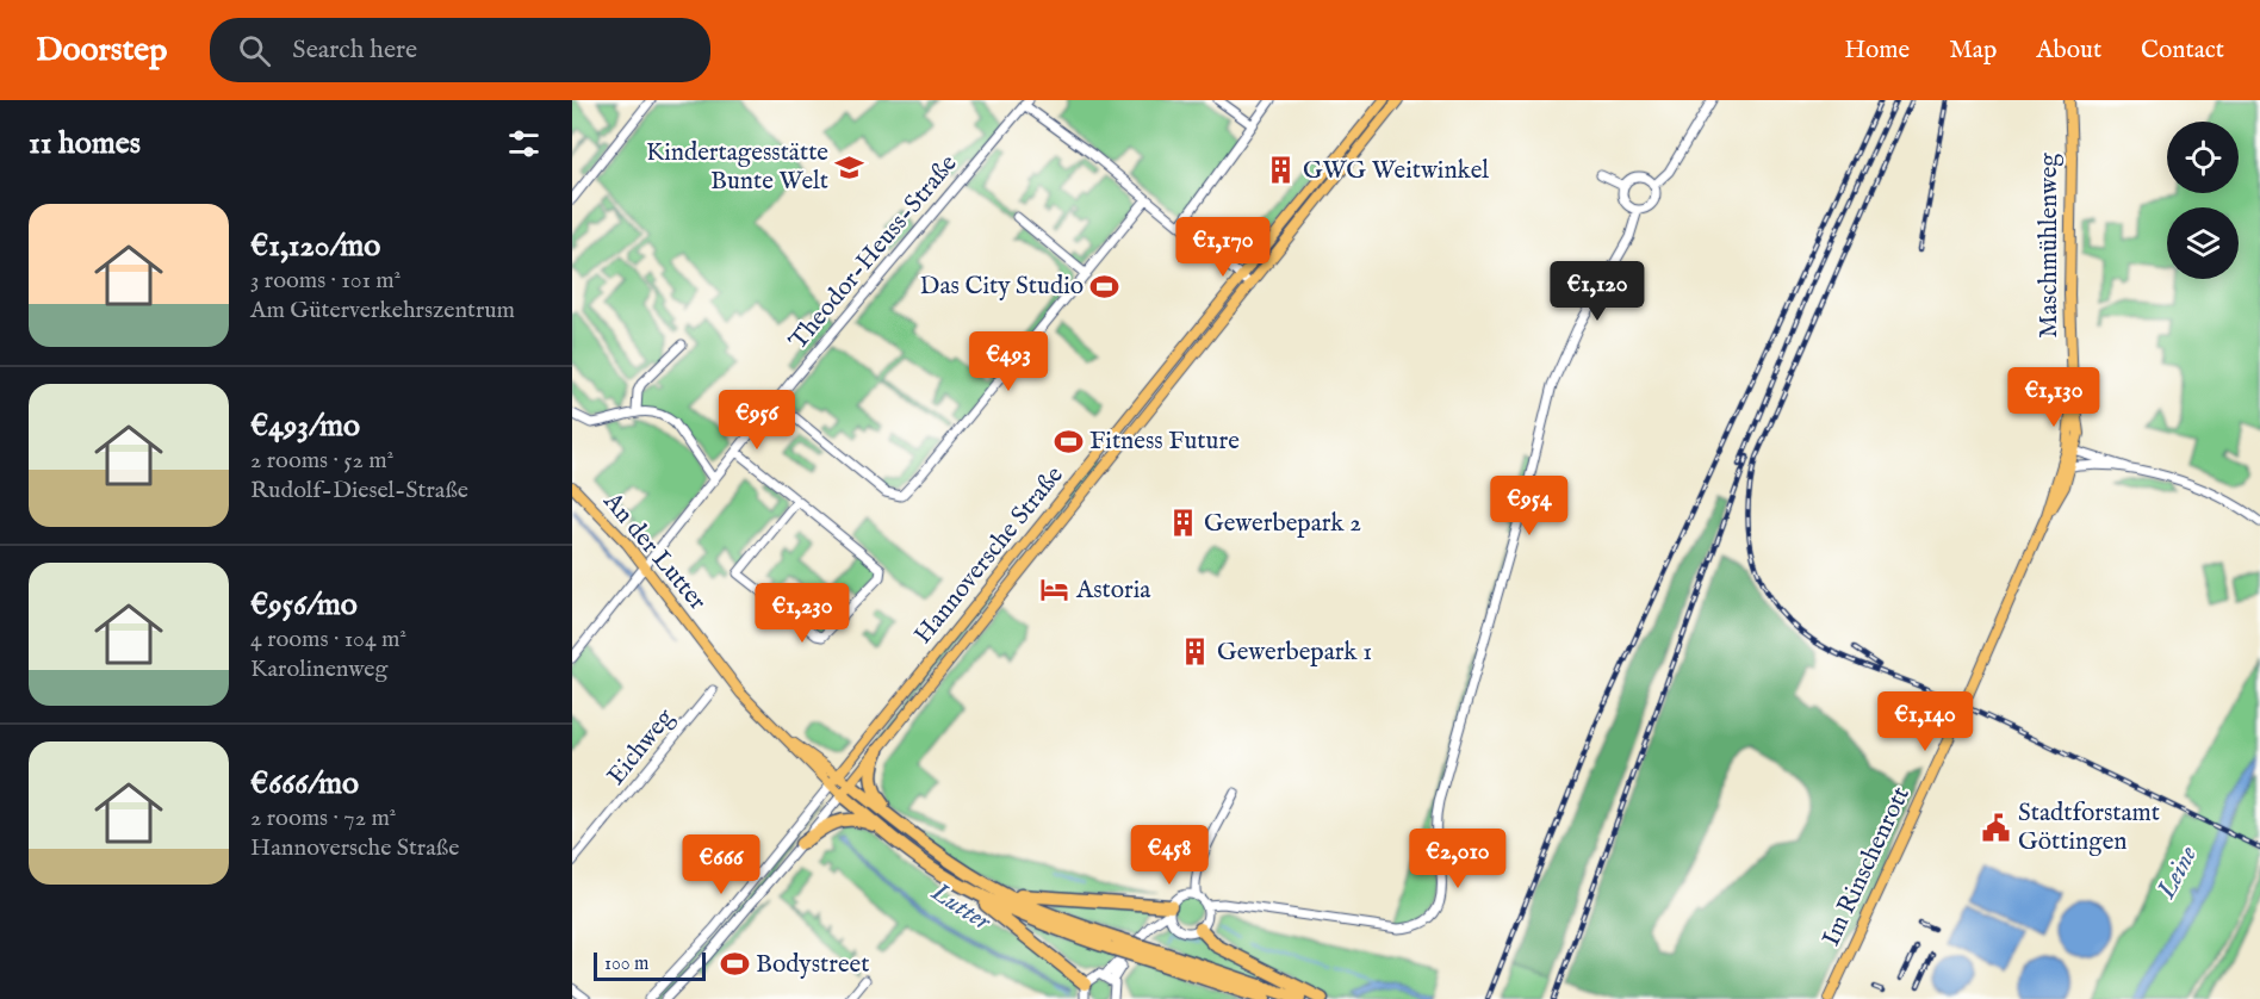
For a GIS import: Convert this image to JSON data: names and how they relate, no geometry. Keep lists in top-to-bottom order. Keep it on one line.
{"streets":{"main road":["Maschmühlenweg","An der Lutter","Hannoversche Straße","Im Rinschenrott"],"street":["Theodor-Heuss-Straße","Eichweg"]},"crossings":[["Maschmühlenweg","Im Rinschenrott"],["Theodor-Heuss-Straße","An der Lutter"],["An der Lutter","Hannoversche Straße"]],"water":["Leine","Lutter"],"places":{"school or university":["Kindertagesstätte Bunte Welt"],"building":["GWG Weitwinkel","Gewerbepark 2","Gewerbepark 1"],"sports":["Das City Studio","Fitness Future","Bodystreet"],"hotel":["Astoria"],"public building":["Stadtforstamt Göttingen"]},"scale_bar":"100 m","page":{"header":"Doorstep","search":"Search here","nav":["Home","Map","About","Contact"],"heading":"11 homes","list":[{"name":"€1,120/mo","note":"3 rooms · 101 m² · Am Güterverkehrszentrum"},{"name":"€493/mo","note":"2 rooms · 52 m² · Rudolf-Diesel-Straße"},{"name":"€956/mo","note":"4 rooms · 104 m² · Karolinenweg"},{"name":"€666/mo","note":"2 rooms · 72 m² · Hannoversche Straße"}],"price":["€1,170","€1,120","€493","€1,130","€956","€954","€1,230","€1,140","€458","€2,010","€666"],"scale":"100 m"}}
